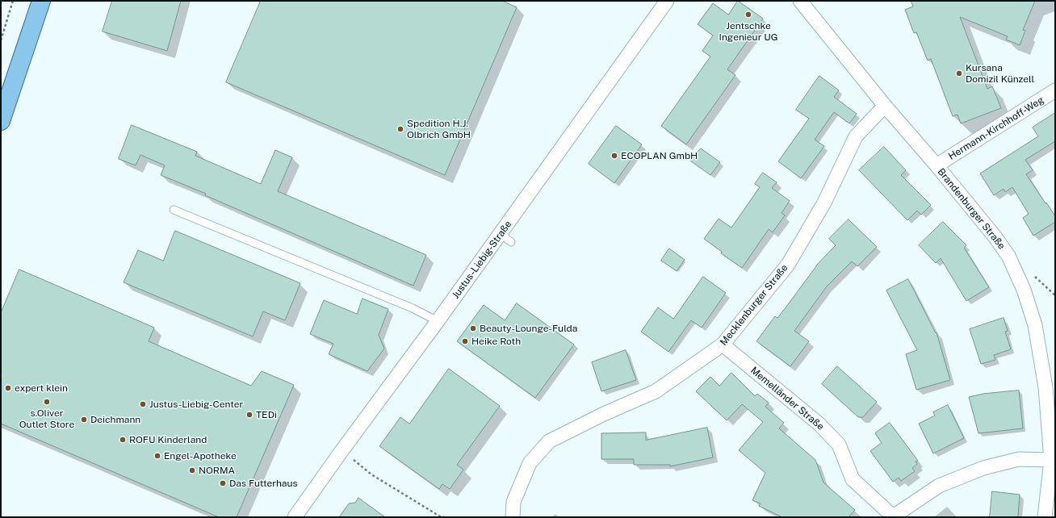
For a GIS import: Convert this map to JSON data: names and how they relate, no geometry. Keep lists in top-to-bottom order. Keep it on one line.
{"streets":{"street":["Hermann-Kirchhoff-Weg","Brandenburger Straße","Justus-Liebig-Straße","Mecklenburger Straße","Memelländer Straße"]},"crossings":[["Hermann-Kirchhoff-Weg","Brandenburger Straße"],["Brandenburger Straße","Mecklenburger Straße"],["Mecklenburger Straße","Memelländer Straße"]],"places":["Jentschke Ingenieur UG","Kursana Domizil Künzell","Spedition H.J. Olbrich GmbH","ECOPLAN GmbH","Beauty-Lounge-Fulda","Heike Roth","expert klein","s.Oliver Outlet Store","Justus-Liebig-Center","TEDi","Deichmann","ROFU Kinderland","Engel-Apotheke","NORMA","Das Futterhaus"]}
